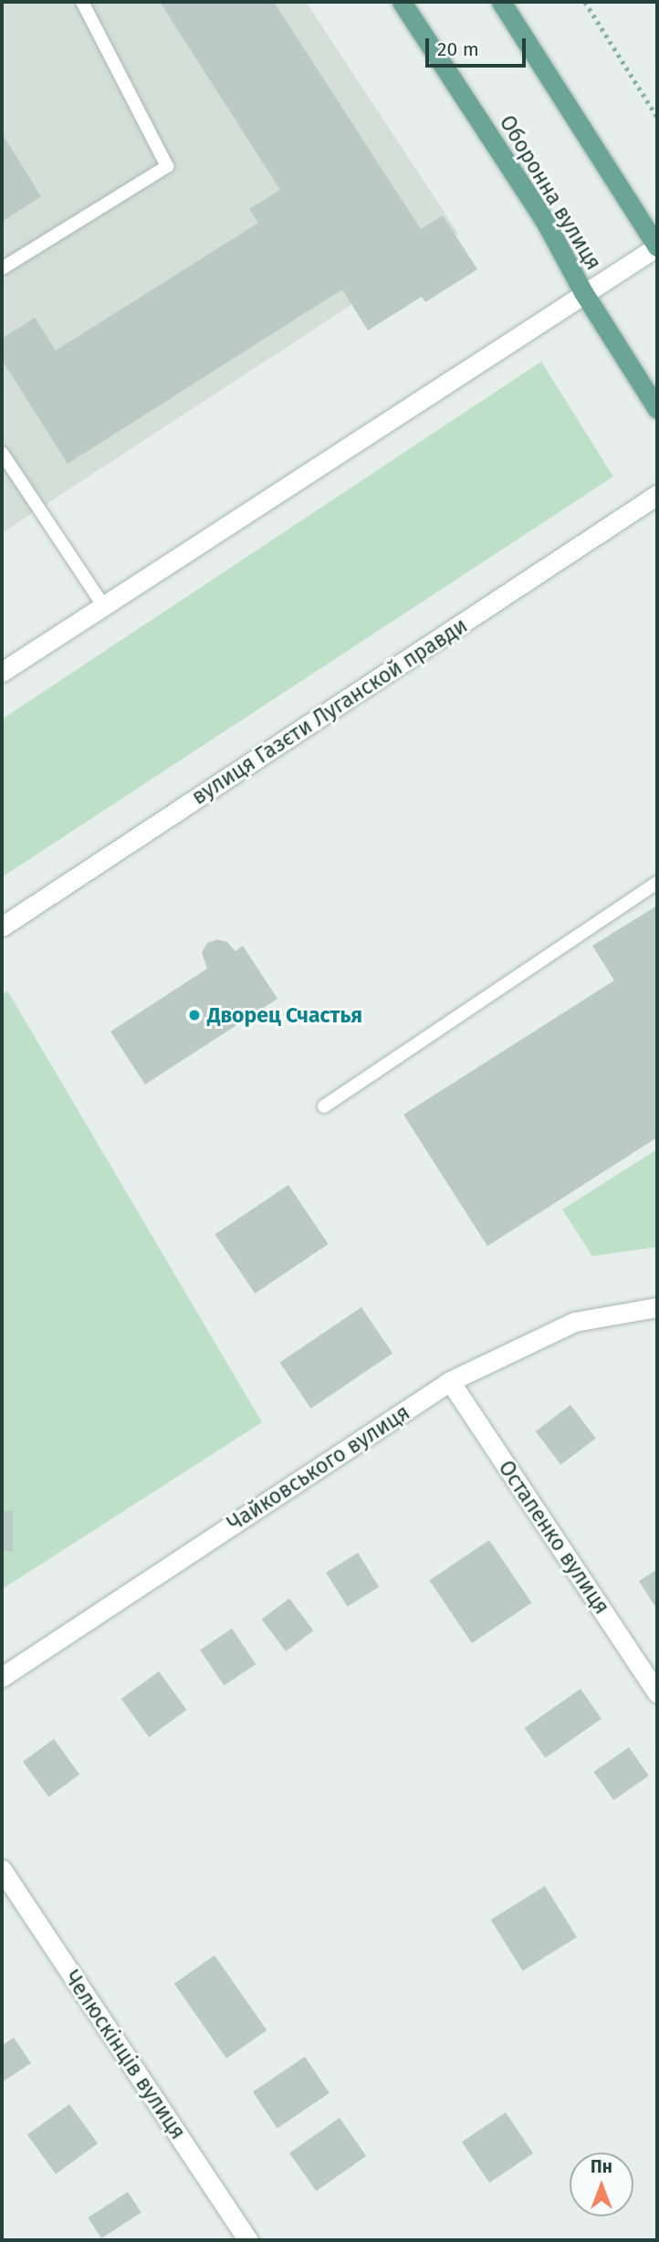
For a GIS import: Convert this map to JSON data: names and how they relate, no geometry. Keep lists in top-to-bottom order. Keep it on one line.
{"streets":{"main road":["Оборонна вулиця"],"street":["вулиця Газєти Луганской правди","Чайковського вулиця","Остапенко вулиця","Челюскінців вулиця"]},"crossings":[["Чайковського вулиця","Остапенко вулиця"]],"places":["Дворец Счастья"],"scale_bar":"20 m","north":"top"}
